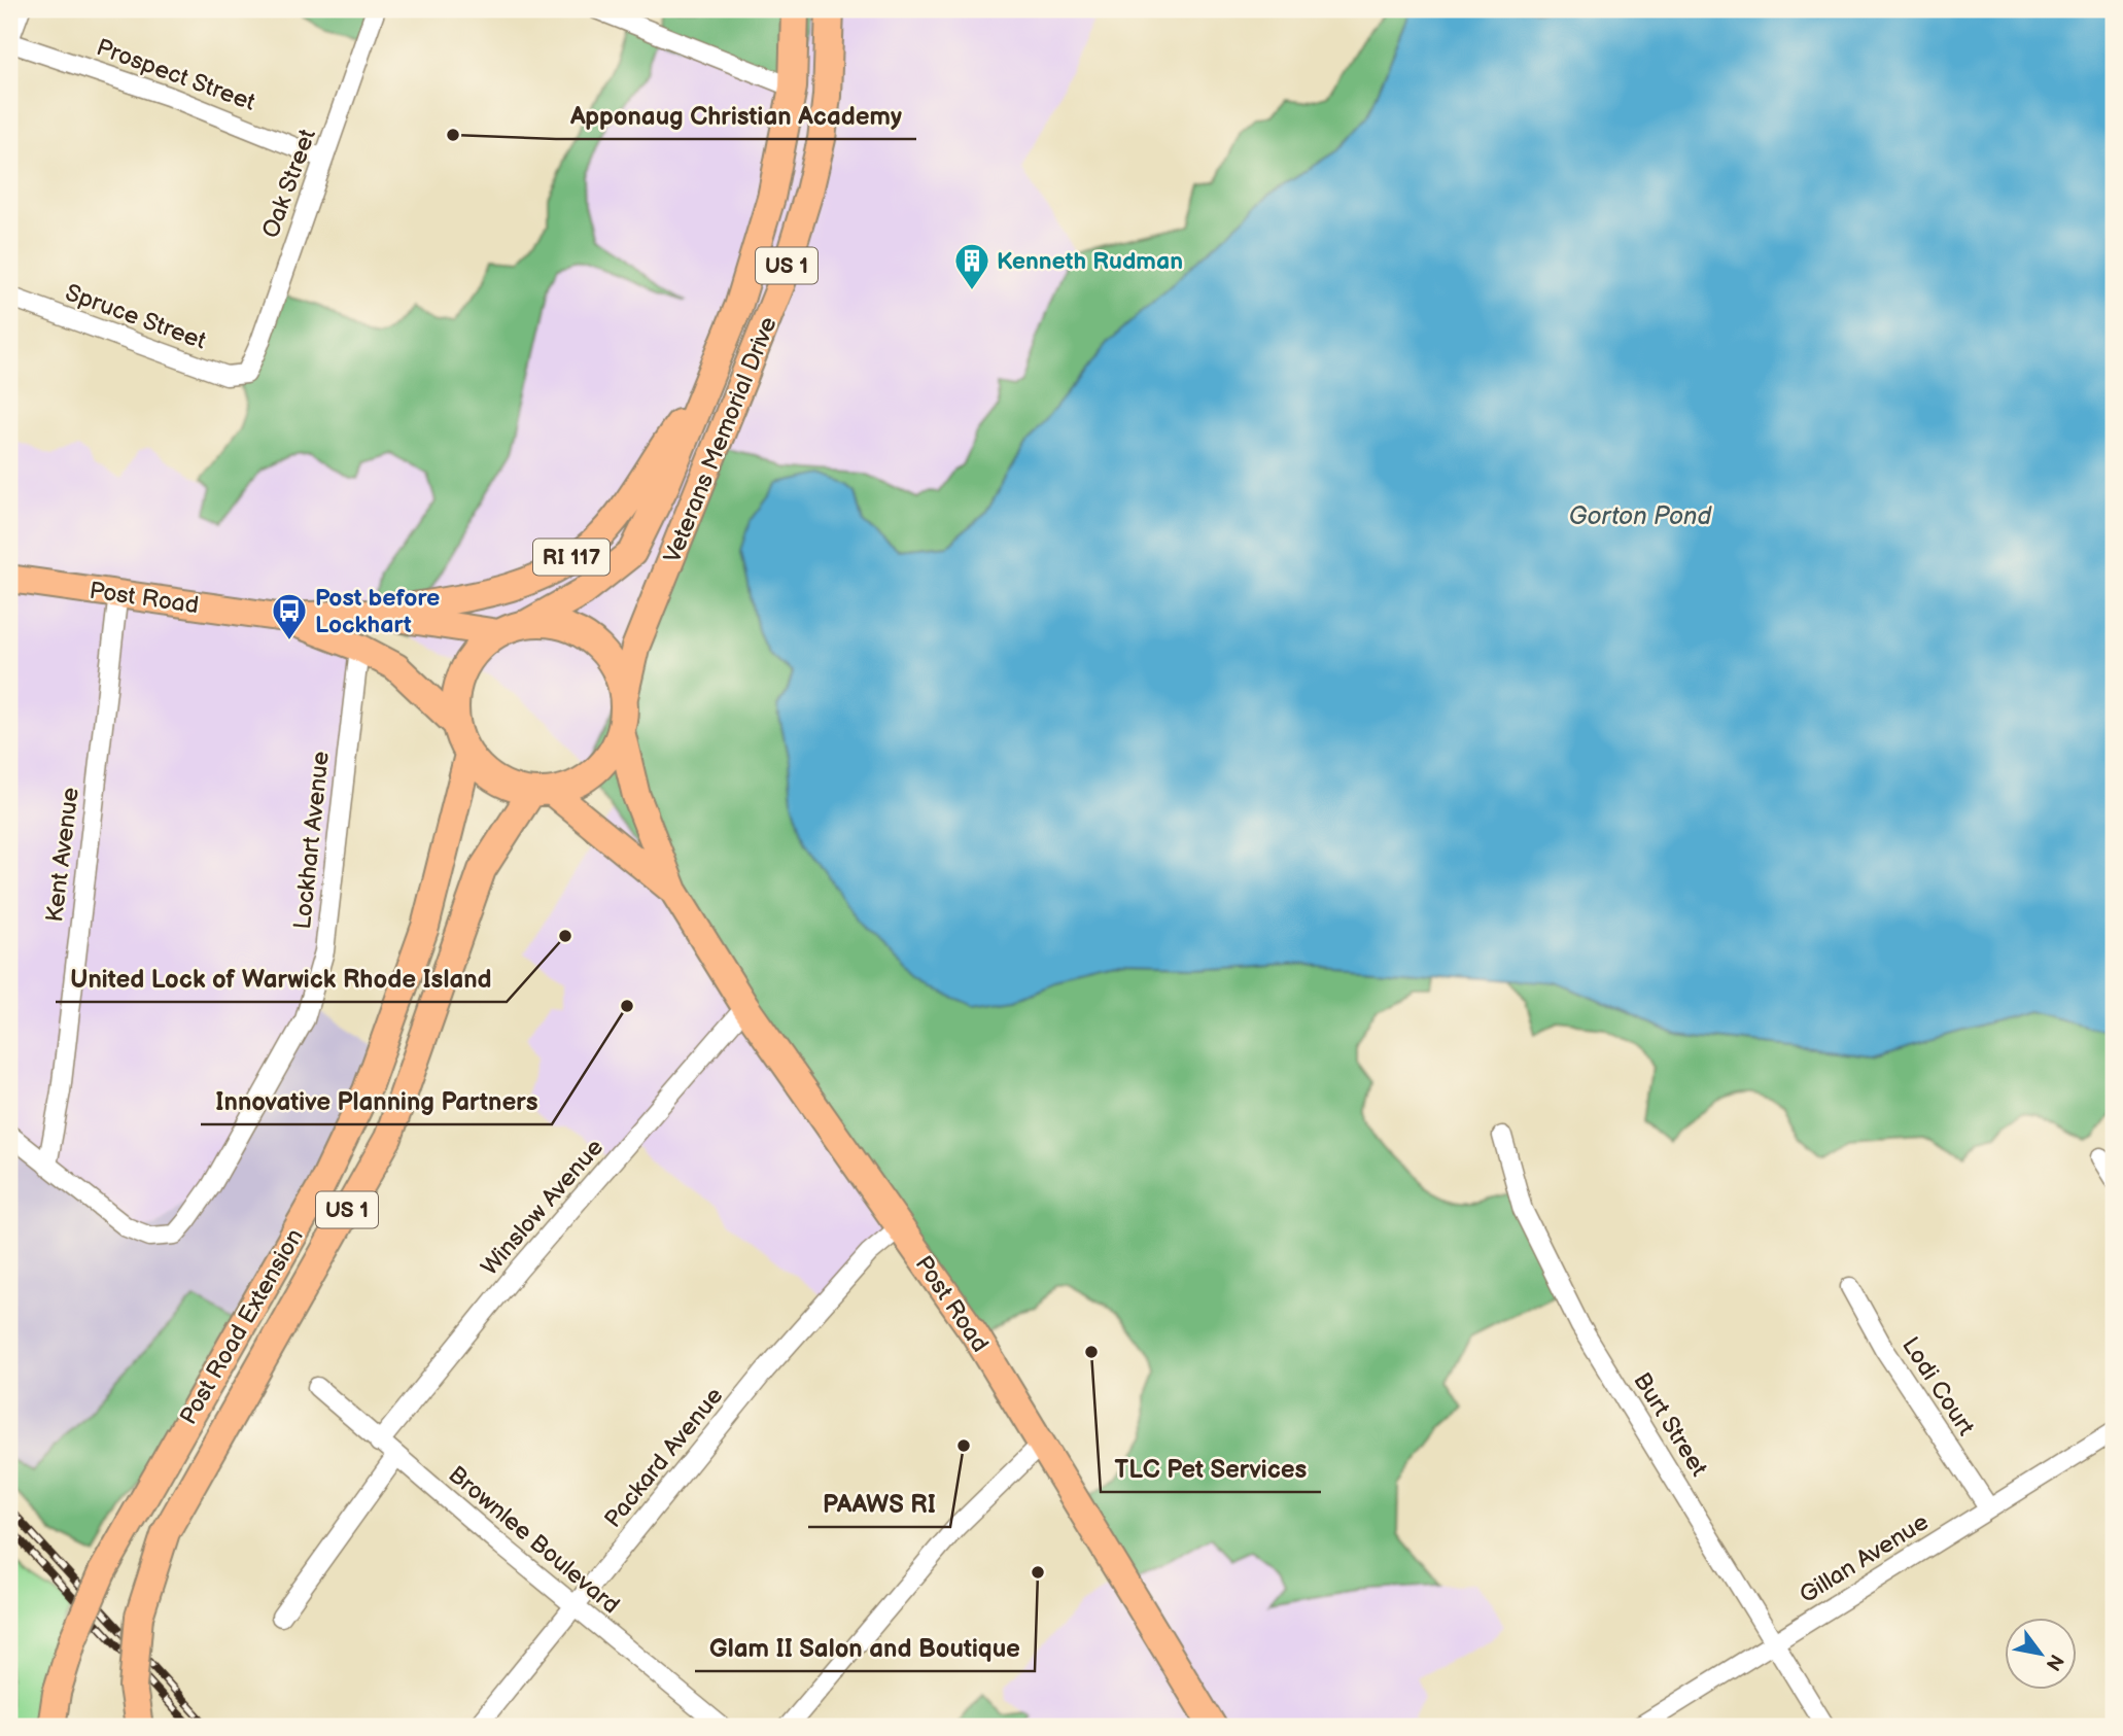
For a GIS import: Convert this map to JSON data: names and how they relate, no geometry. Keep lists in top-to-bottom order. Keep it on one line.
{"streets":{"main road":["US 1","Veterans Memorial Drive","RI 117","Post Road","Post Road Extension"],"street":["Prospect Street","Oak Street","Spruce Street","Lockhart Avenue","Kent Avenue","Winslow Avenue","Lodi Court","Burt Street","Packard Avenue","Brownlee Boulevard","Gillan Avenue"]},"crossings":[["Prospect Street","Oak Street"],["Oak Street","Spruce Street"],["Veterans Memorial Drive","RI 117"],["Veterans Memorial Drive","Post Road"],["Veterans Memorial Drive","Post Road Extension"],["RI 117","Post Road"],["RI 117","Lockhart Avenue"],["RI 117","Post Road Extension"],["Post Road","Kent Avenue"],["Post Road","Winslow Avenue"],["Post Road","Post Road Extension"],["Post Road","Packard Avenue"],["Lockhart Avenue","Kent Avenue"],["Winslow Avenue","Brownlee Boulevard"],["Lodi Court","Gillan Avenue"],["Burt Street","Gillan Avenue"],["Packard Avenue","Brownlee Boulevard"]],"water":["Gorton Pond"],"places":{"other":["Apponaug Christian Academy","United Lock of Warwick Rhode Island","Innovative Planning Partners","TLC Pet Services","PAAWS RI","Glam II Salon and Boutique"],"building":["Kenneth Rudman"],"bus stop":["Post before Lockhart"]},"north":"bottom right"}
